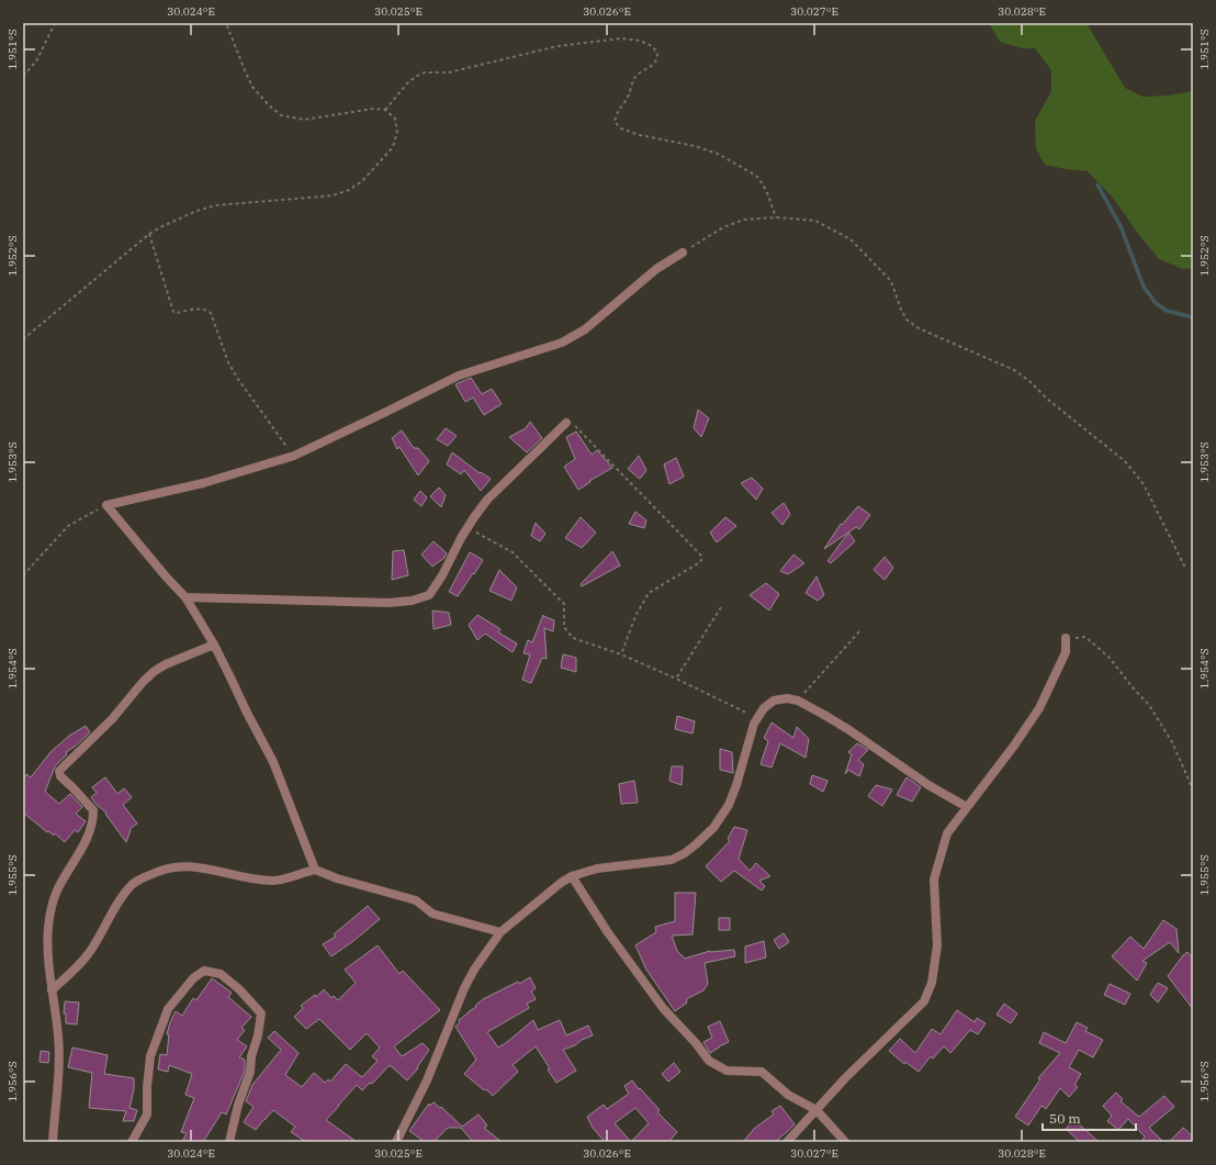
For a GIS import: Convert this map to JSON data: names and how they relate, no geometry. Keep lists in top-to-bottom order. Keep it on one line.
{"scale_bar":"50 m","coordinates":["30.024°E","30.025°E","30.026°E","30.027°E","30.028°E","1.951°S","1.952°S","1.953°S","1.954°S","1.955°S","1.956°S"]}
